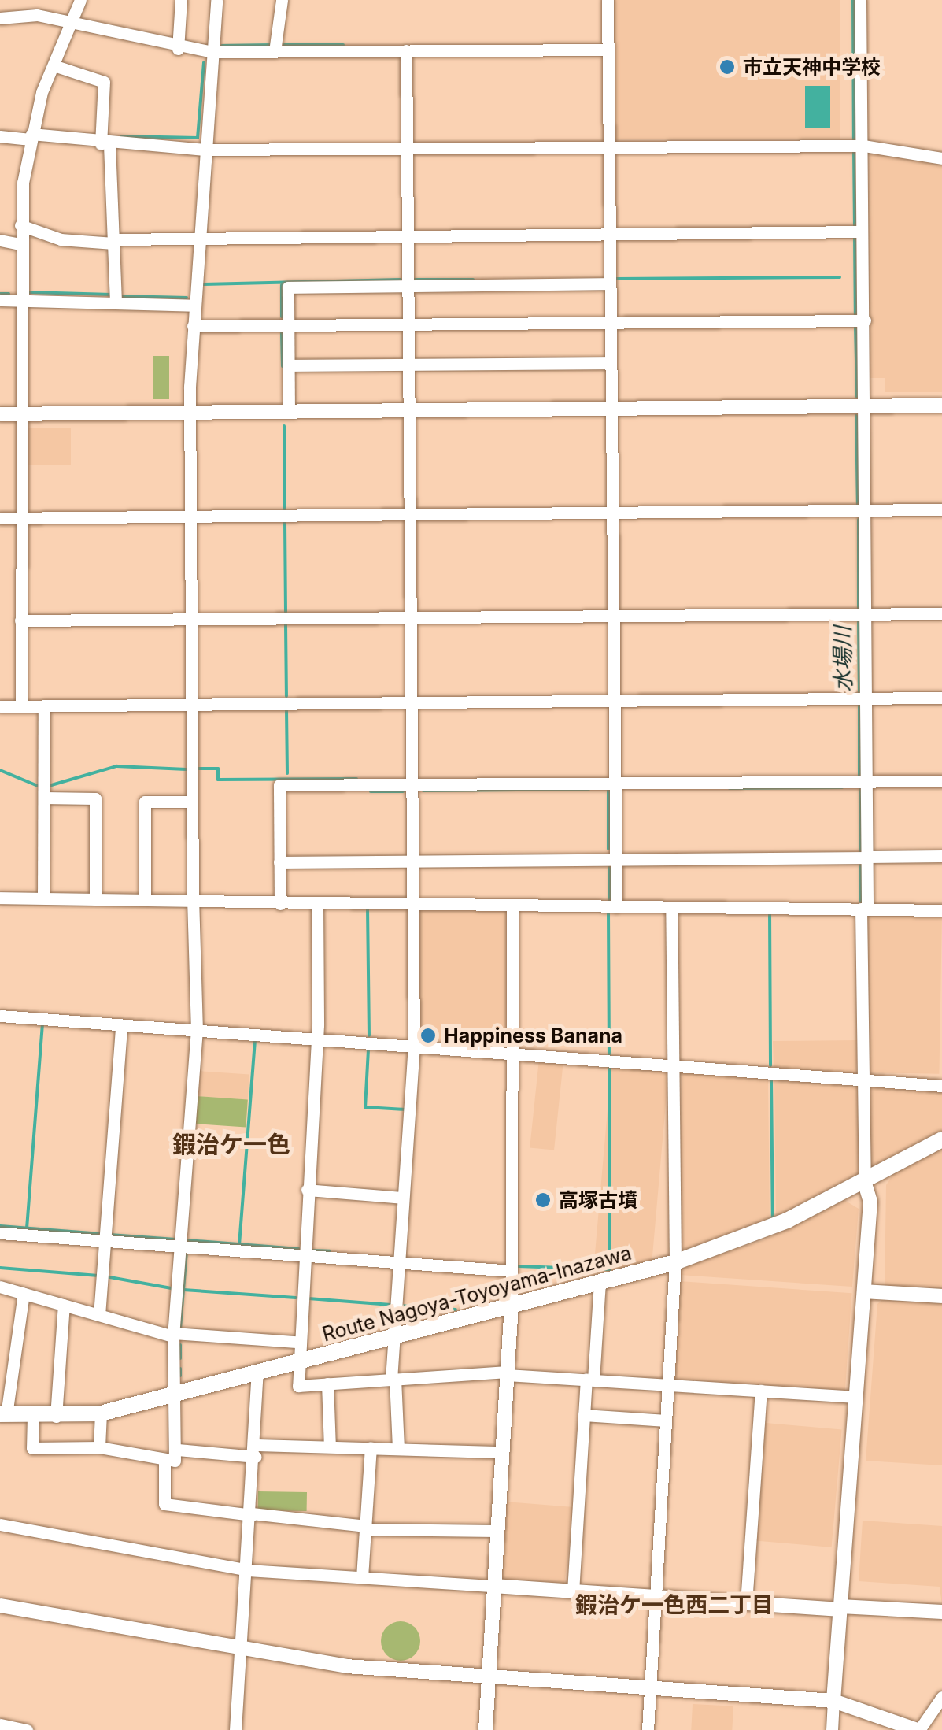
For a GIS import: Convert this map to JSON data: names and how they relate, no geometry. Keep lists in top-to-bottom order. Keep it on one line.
{"streets":{"main road":["Route Nagoya-Toyoyama-Inazawa"]},"districts":["鍜治ケ一色","鍜治ケ一色西二丁目"],"water":["水場川"],"places":["市立天神中学校","Happiness Banana","高塚古墳"]}
